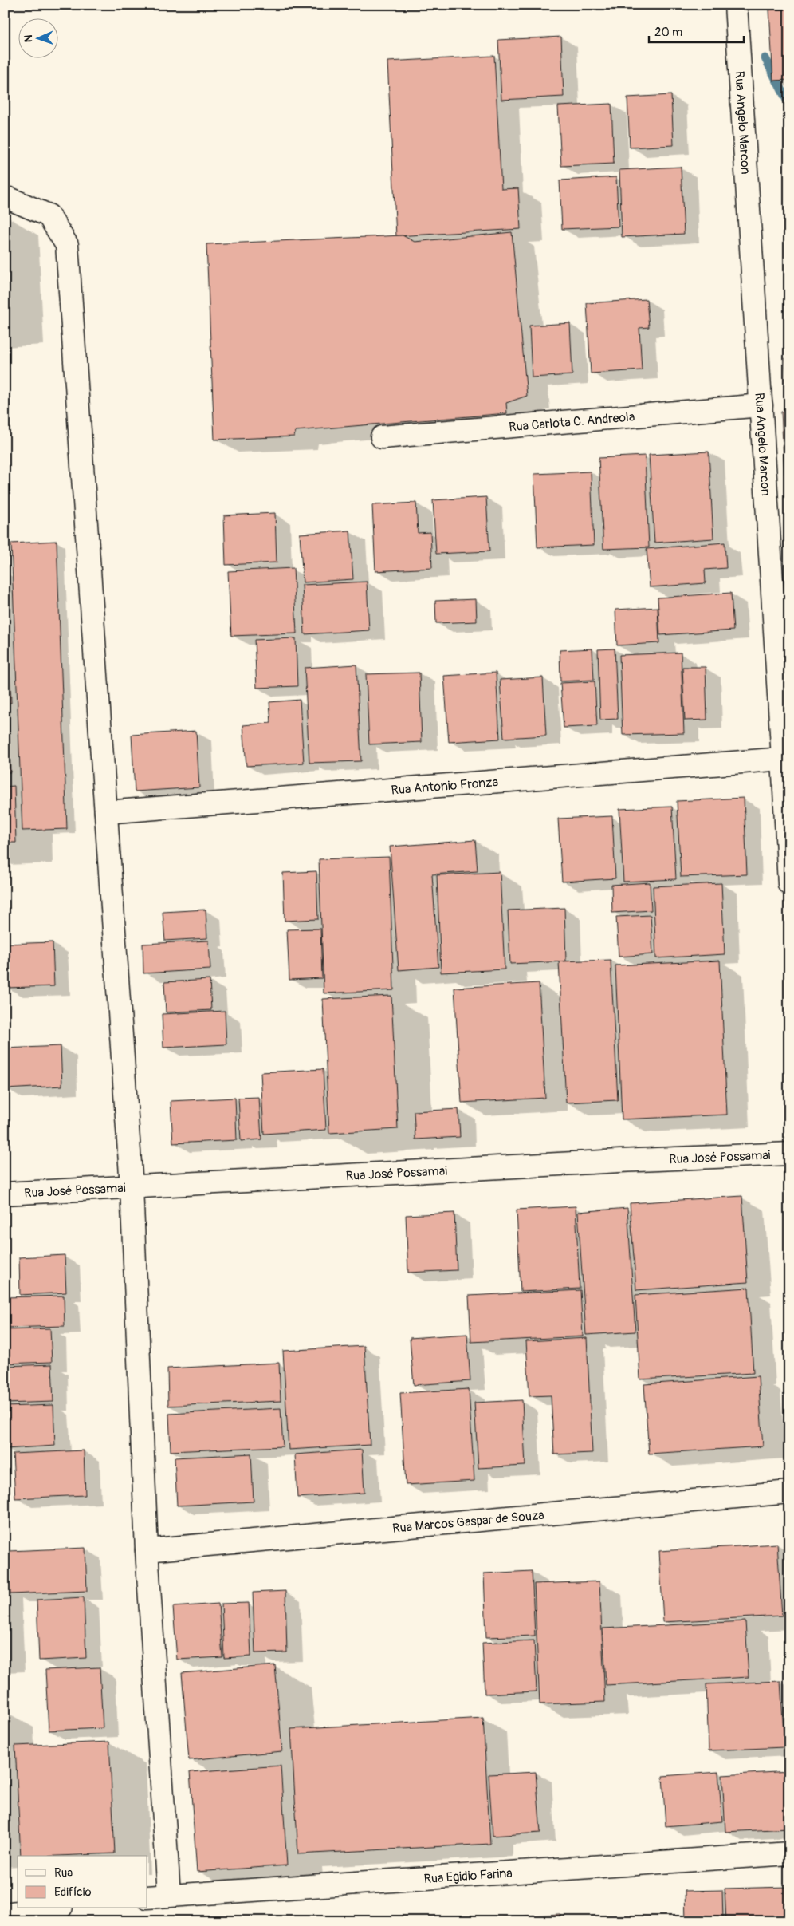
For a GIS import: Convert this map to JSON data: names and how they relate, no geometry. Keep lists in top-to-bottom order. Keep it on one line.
{"streets":{"street":["Rua Angelo Marcon","Rua Carlota C. Andreola","Rua Antonio Fronza","Rua José Possamai","Rua Marcos Gaspar de Souza","Rua Egidio Farina"]},"crossings":[["Rua Angelo Marcon","Rua Carlota C. Andreola"],["Rua Angelo Marcon","Rua Antonio Fronza"]],"legend":["Rua","Edifício"],"scale_bar":"20 m","north":"left"}
